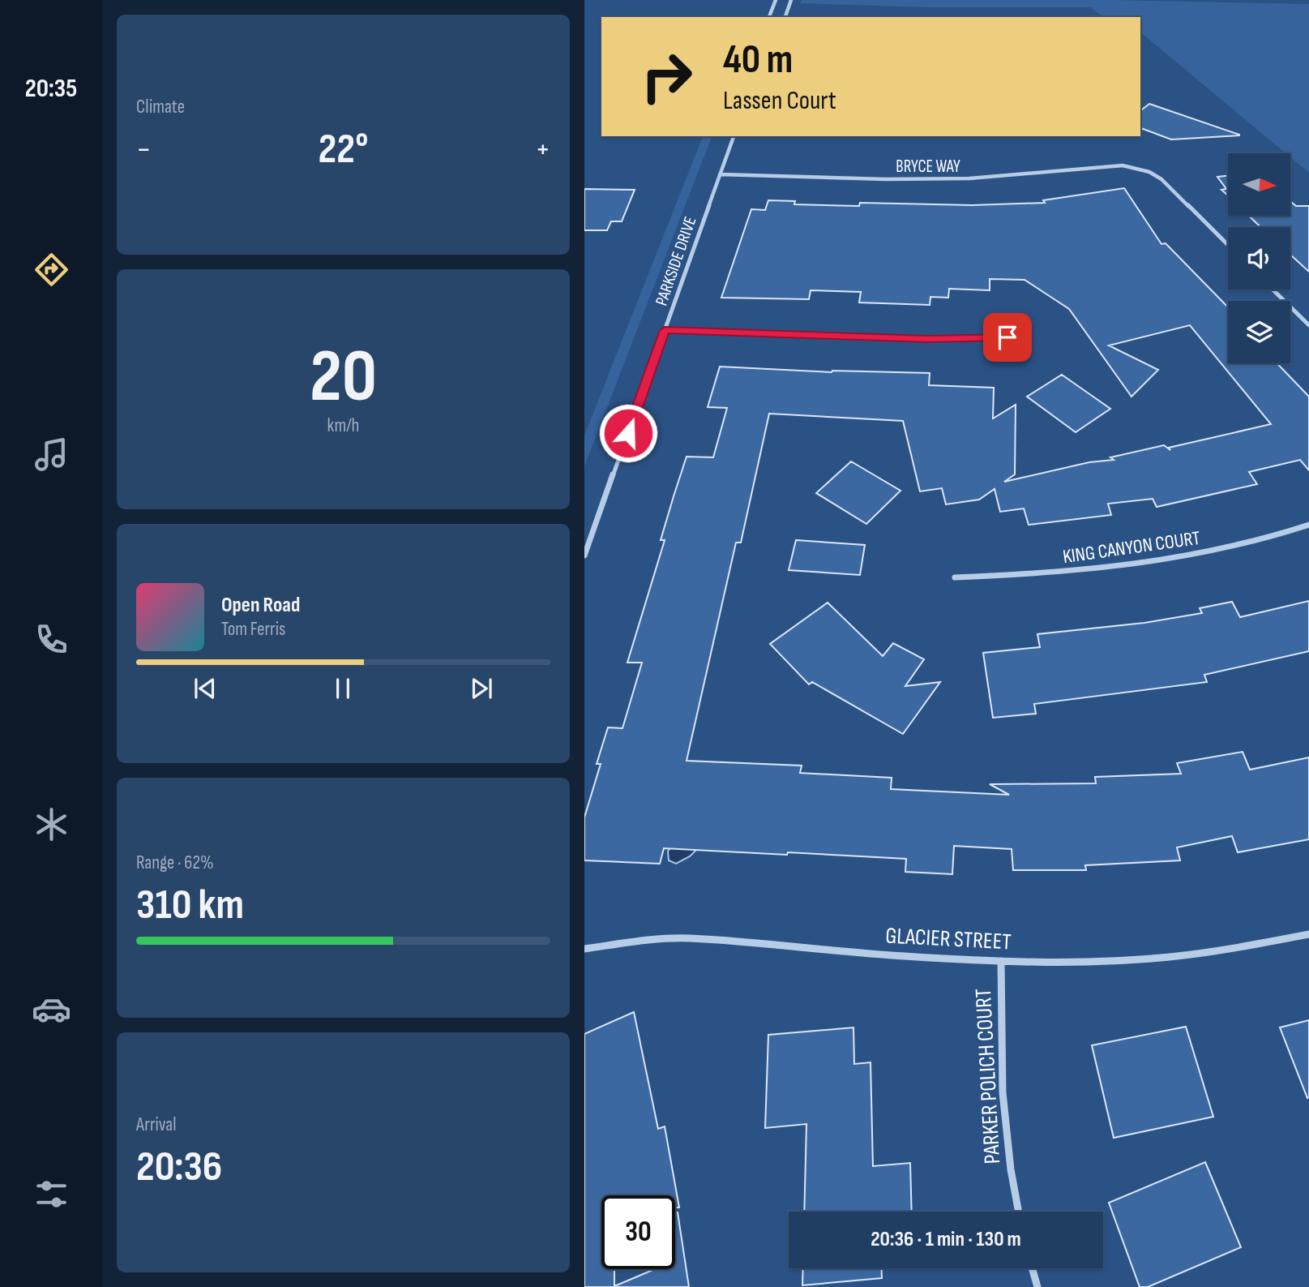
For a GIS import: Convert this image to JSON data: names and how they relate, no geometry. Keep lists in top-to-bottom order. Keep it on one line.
{"streets":{"street":["BRYCE WAY","PARKSIDE DRIVE","KING CANYON COURT","GLACIER STREET","PARKER POLICH COURT"]},"crossings":[["BRYCE WAY","PARKSIDE DRIVE"],["GLACIER STREET","PARKER POLICH COURT"]],"north":"right","page":{"tabs":"20:35","tile":["Climate",["20","km/h"],["Range · 62%","310 km"],["Arrival","20:36"]],"turn":["40 m","Lassen Court"],"heat":["−","22°","+"],"song":["Open Road","Tom Ferris"],"limit":"30","trip":"20:36 · 1 min · 130 m"}}
